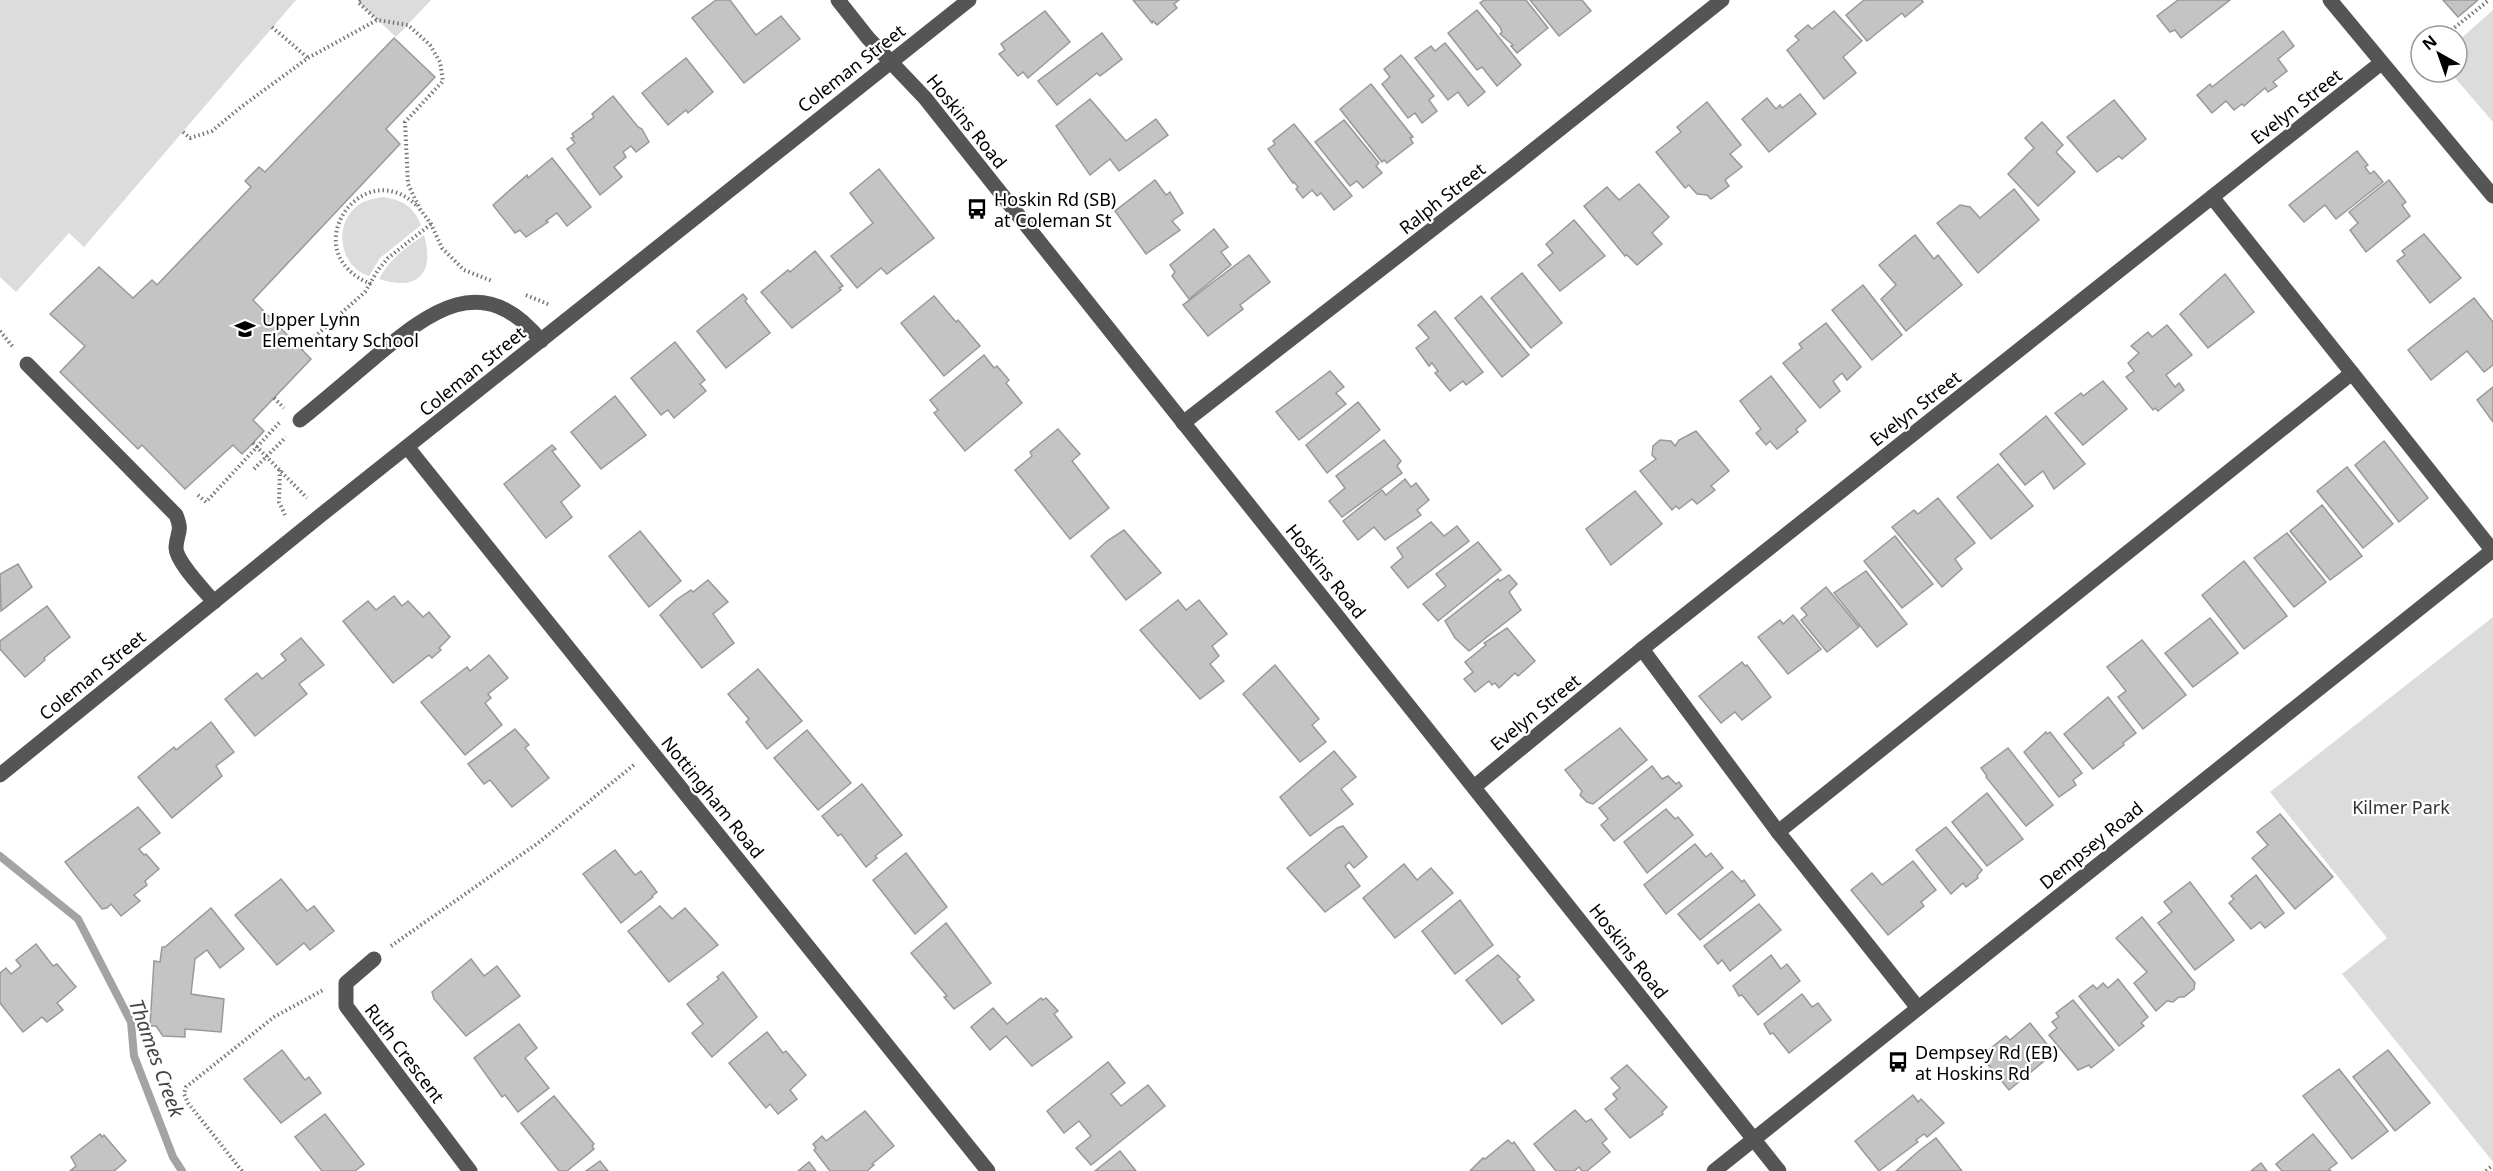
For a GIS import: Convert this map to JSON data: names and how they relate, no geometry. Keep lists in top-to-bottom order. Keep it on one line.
{"streets":{"street":["Coleman Street","Evelyn Street","Hoskins Road","Ralph Street","Nottingham Road","Dempsey Road","Ruth Crescent"]},"crossings":[["Coleman Street","Hoskins Road"],["Coleman Street","Nottingham Road"],["Evelyn Street","Hoskins Road"],["Hoskins Road","Ralph Street"],["Hoskins Road","Dempsey Road"]],"water":["Thames Creek"],"parks":["Kilmer Park"],"places":{"bus stop":["Hoskin Rd (SB) at Coleman St","Dempsey Rd (EB) at Hoskins Rd"],"school or university":["Upper Lynn Elementary School"]},"north":"top left"}
